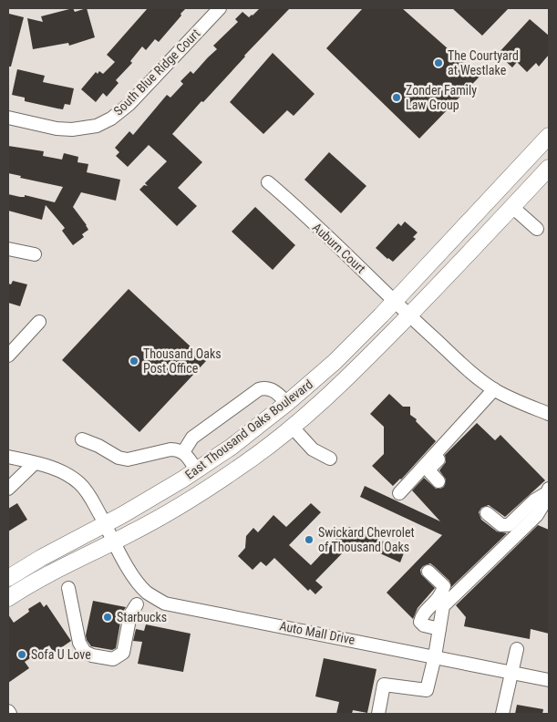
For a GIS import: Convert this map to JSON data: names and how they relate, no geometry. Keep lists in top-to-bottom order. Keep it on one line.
{"streets":{"main road":["East Thousand Oaks Boulevard"],"street":["South Blue Ridge Court","Auburn Court","Auto Mall Drive"]},"crossings":[["Auburn Court","East Thousand Oaks Boulevard"],["East Thousand Oaks Boulevard","Auto Mall Drive"]],"places":["The Courtyard at Westlake","Zonder Family Law Group","Thousand Oaks Post Office","Swickard Chevrolet of Thousand Oaks","Starbucks","Sofa U Love"]}
